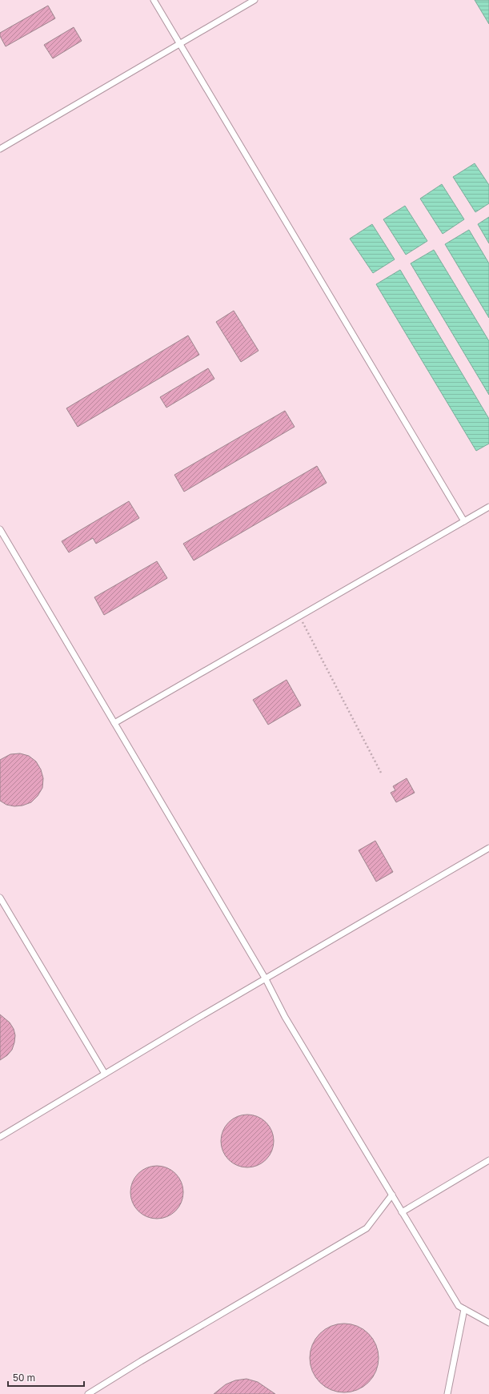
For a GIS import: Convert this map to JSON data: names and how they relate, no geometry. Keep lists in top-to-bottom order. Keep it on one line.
{"scale_bar":"50 m"}
